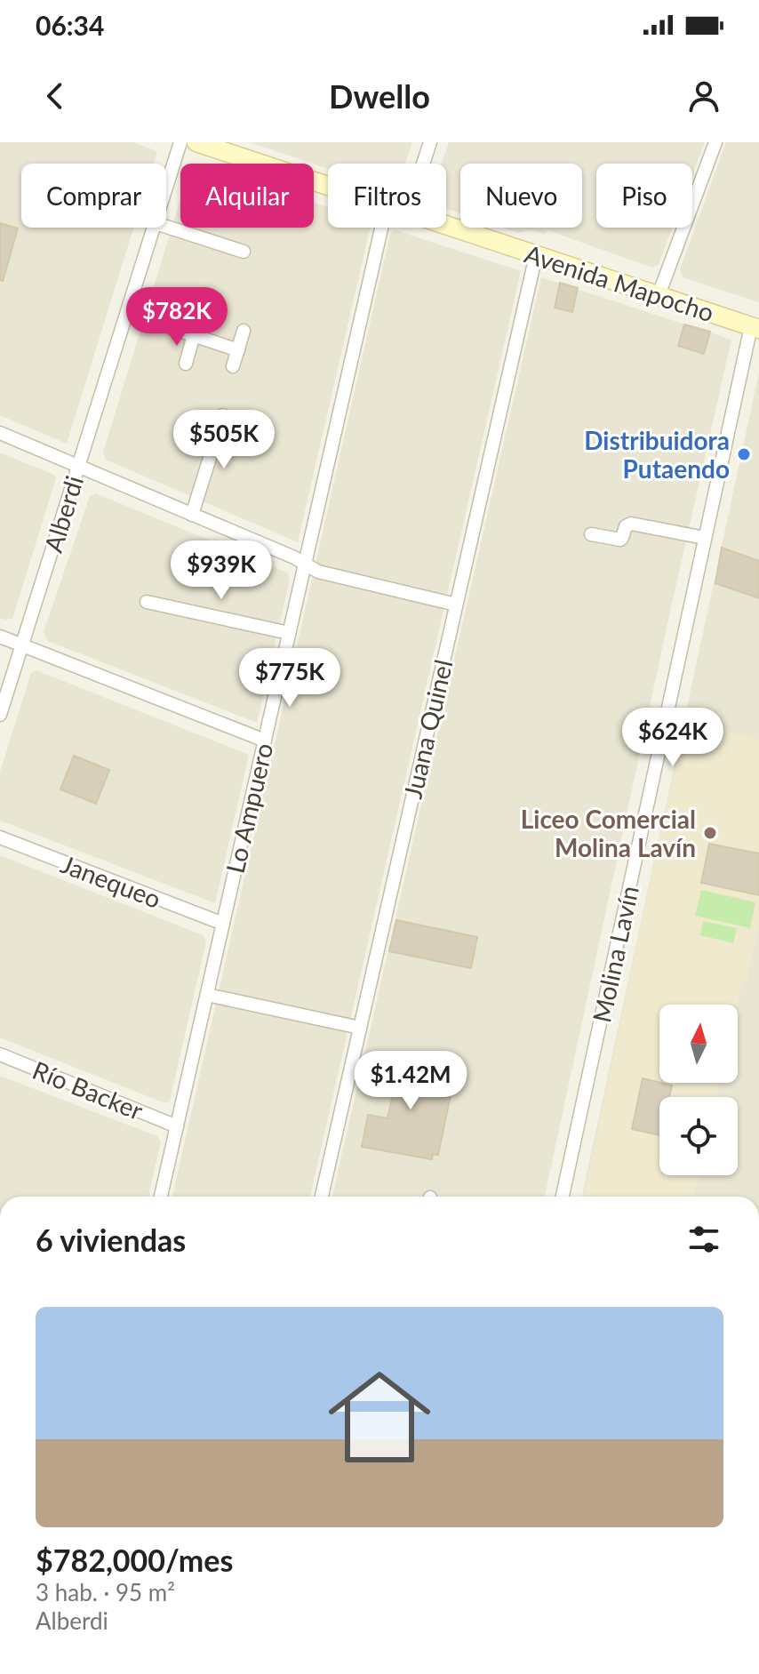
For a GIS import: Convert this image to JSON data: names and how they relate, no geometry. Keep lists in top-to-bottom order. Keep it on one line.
{"streets":{"main road":["Avenida Mapocho"],"street":["Alberdi","Juana Quinel","Lo Ampuero","Janequeo","Molina Lavín","Río Backer"]},"crossings":[["Avenida Mapocho","Juana Quinel"],["Avenida Mapocho","Molina Lavín"],["Lo Ampuero","Janequeo"],["Lo Ampuero","Río Backer"]],"places":["Distribuidora Putaendo","Liceo Comercial Molina Lavín"],"north":"top","page":{"status":"06:34","header":"Dwello","chip":["Comprar","Alquilar","Filtros","Nuevo","Piso"],"price":["$782K","$505K","$939K","$775K","$624K","$1.42M"],"heading":"6 viviendas","list":[{"name":"$782,000/mes","note":"3 hab. · 95 m² · Alberdi"}]}}
